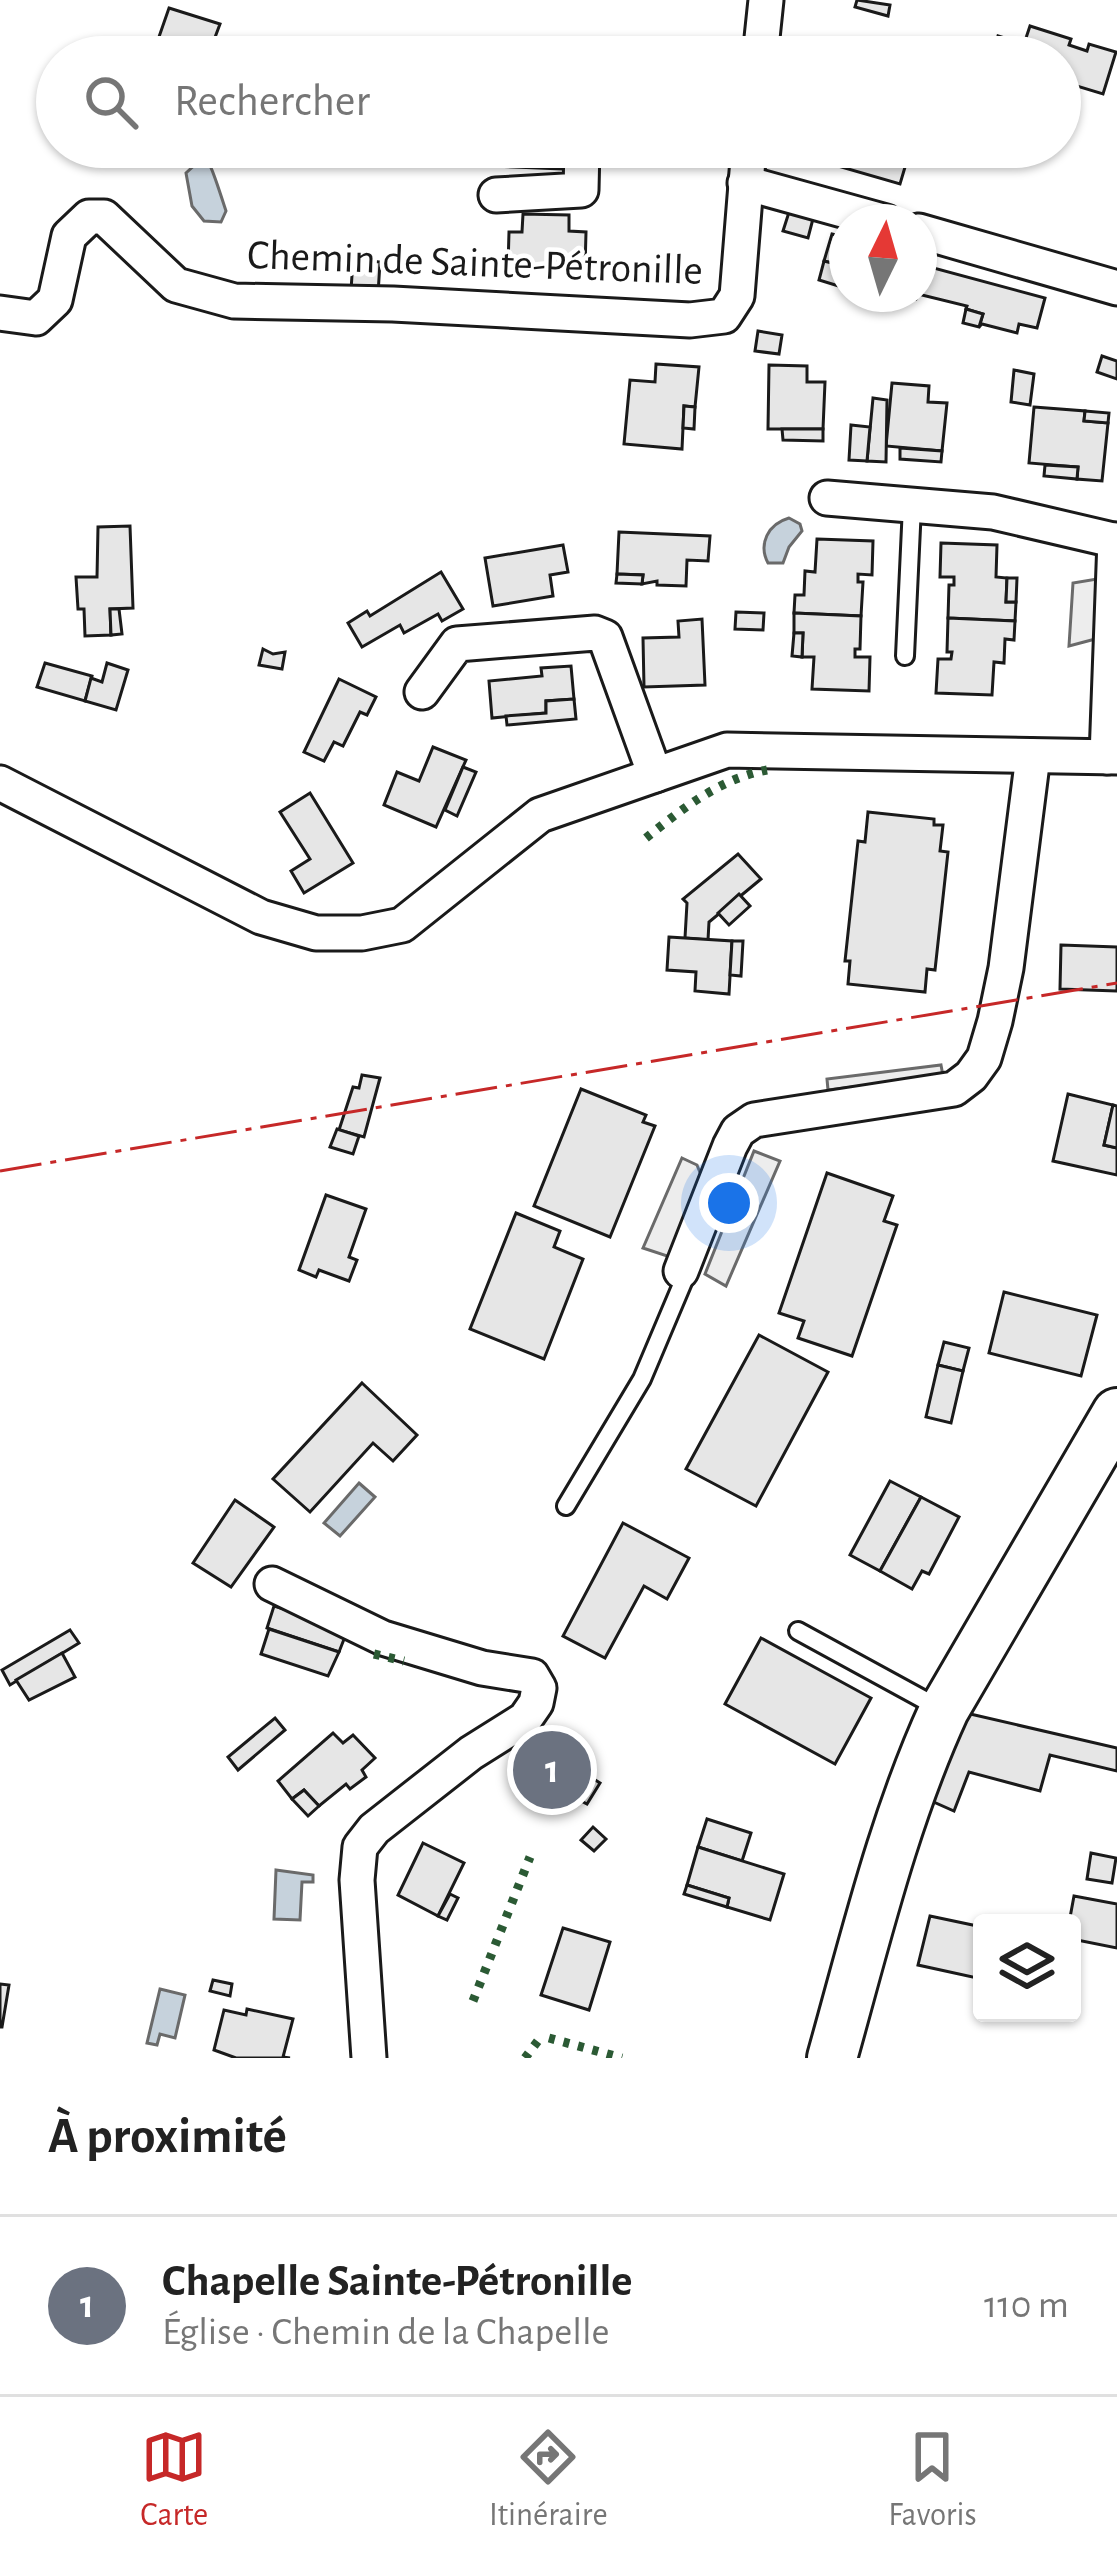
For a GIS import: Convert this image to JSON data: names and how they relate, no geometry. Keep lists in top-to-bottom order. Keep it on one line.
{"streets":{"street":["Chemin de Sainte-Pétronille"]},"north":"top","page":{"search":"Rechercher","pins":"1","heading":"À proximité","list":[{"mark":"1","name":"Chapelle Sainte-Pétronille","note":"Église · Chemin de la Chapelle","value":"110 m"}],"nav":["Carte","Itinéraire","Favoris"]}}
